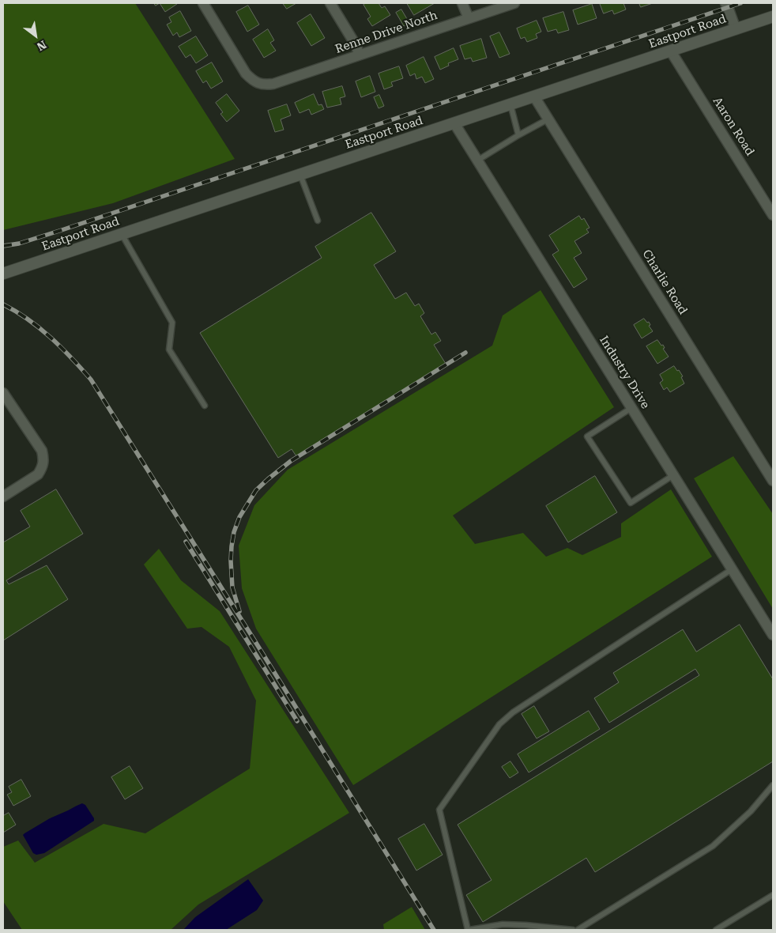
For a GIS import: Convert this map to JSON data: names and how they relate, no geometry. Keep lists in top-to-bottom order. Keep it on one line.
{"streets":{"street":["Eastport Road","Renne Drive North","Aaron Road","Charlie Road","Industry Drive"]},"crossings":[["Eastport Road","Aaron Road"],["Eastport Road","Charlie Road"],["Eastport Road","Industry Drive"]],"north":"bottom right"}
